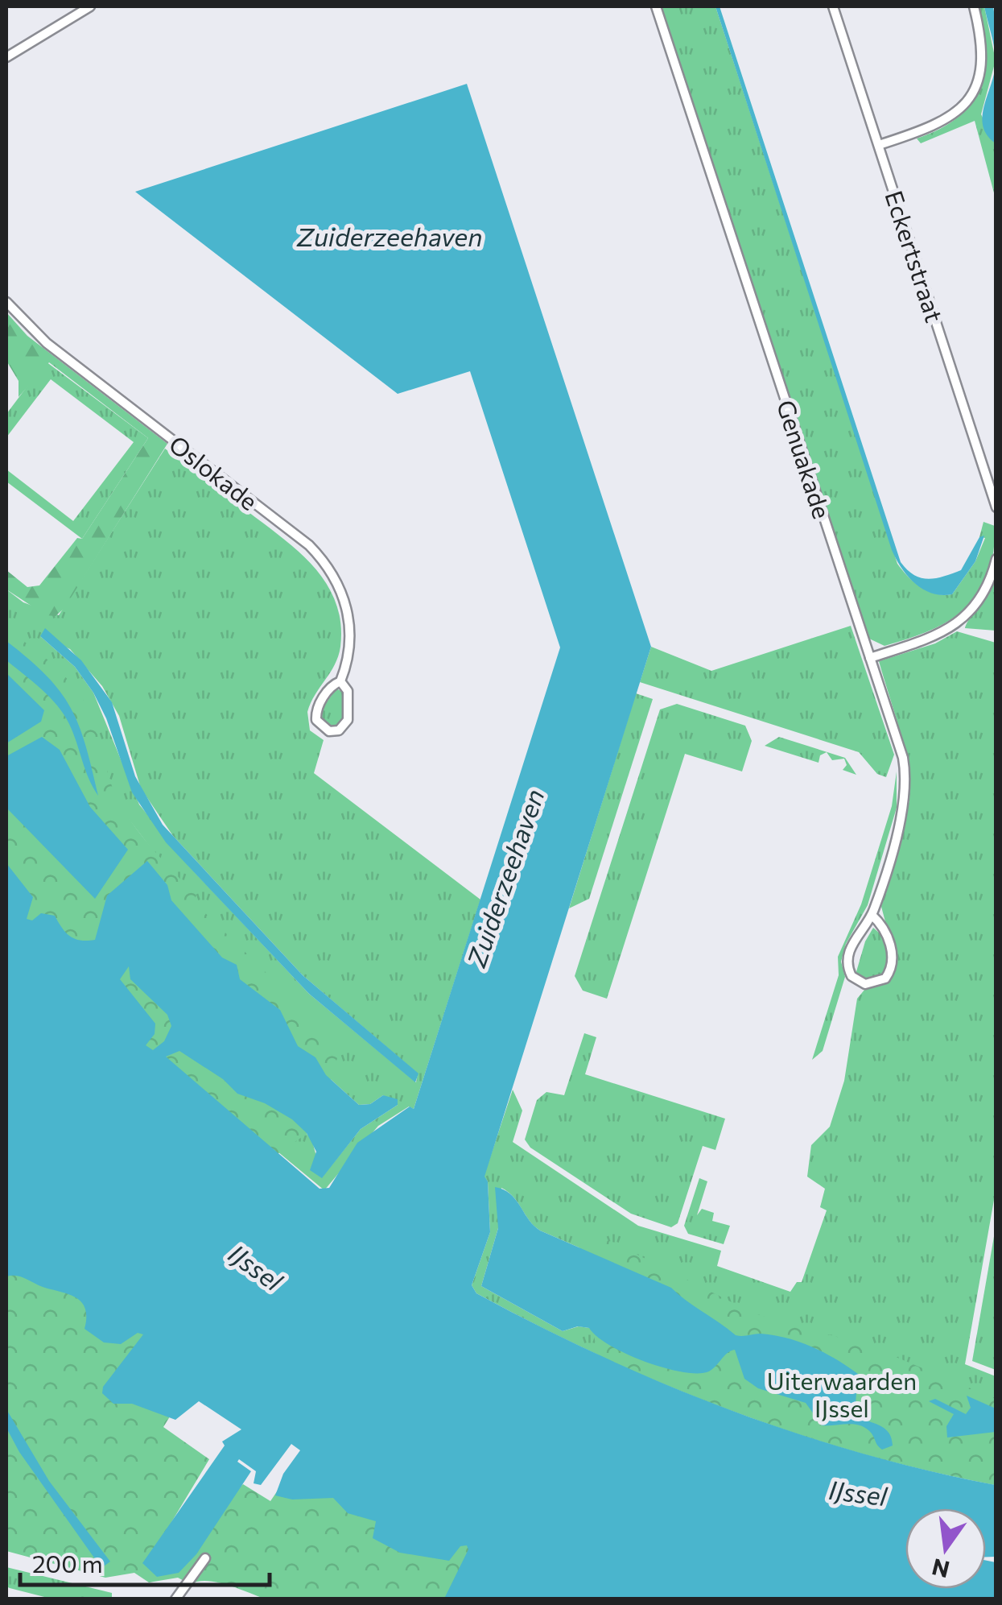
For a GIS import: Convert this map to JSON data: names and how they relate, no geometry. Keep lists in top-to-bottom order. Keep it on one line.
{"streets":{"street":["Eckertstraat","Genuakade","Oslokade"]},"water":["Zuiderzeehaven","IJssel"],"parks":["Uiterwaarden IJssel"],"scale_bar":"200 m","north":"bottom"}
